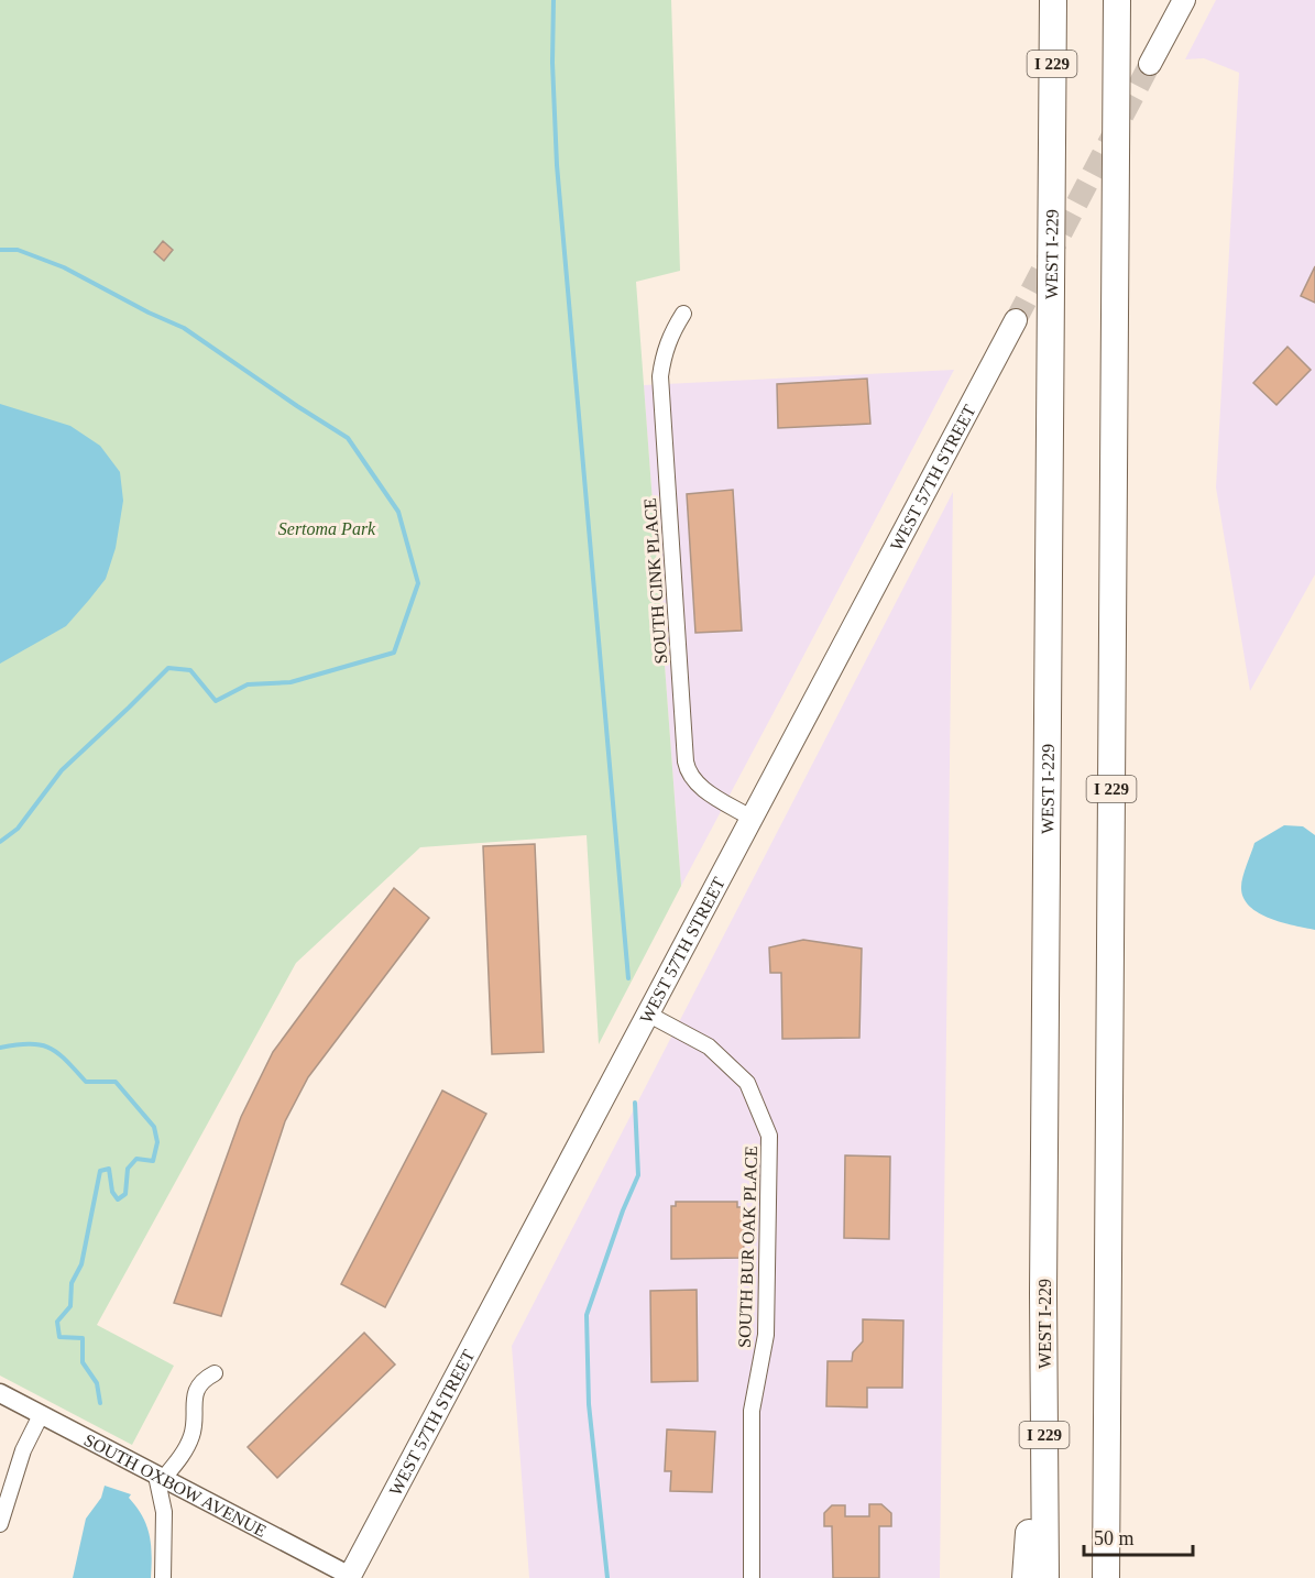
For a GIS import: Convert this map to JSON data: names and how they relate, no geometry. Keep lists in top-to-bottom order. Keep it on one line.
{"streets":{"highway":["I 229","WEST I-229"],"main road":["WEST 57TH STREET"],"street":["SOUTH CINK PLACE","SOUTH BUR OAK PLACE","SOUTH OXBOW AVENUE"]},"crossings":[["WEST 57TH STREET","SOUTH CINK PLACE"],["WEST 57TH STREET","SOUTH BUR OAK PLACE"],["WEST 57TH STREET","SOUTH OXBOW AVENUE"]],"parks":["Sertoma Park"],"scale_bar":"50 m"}
